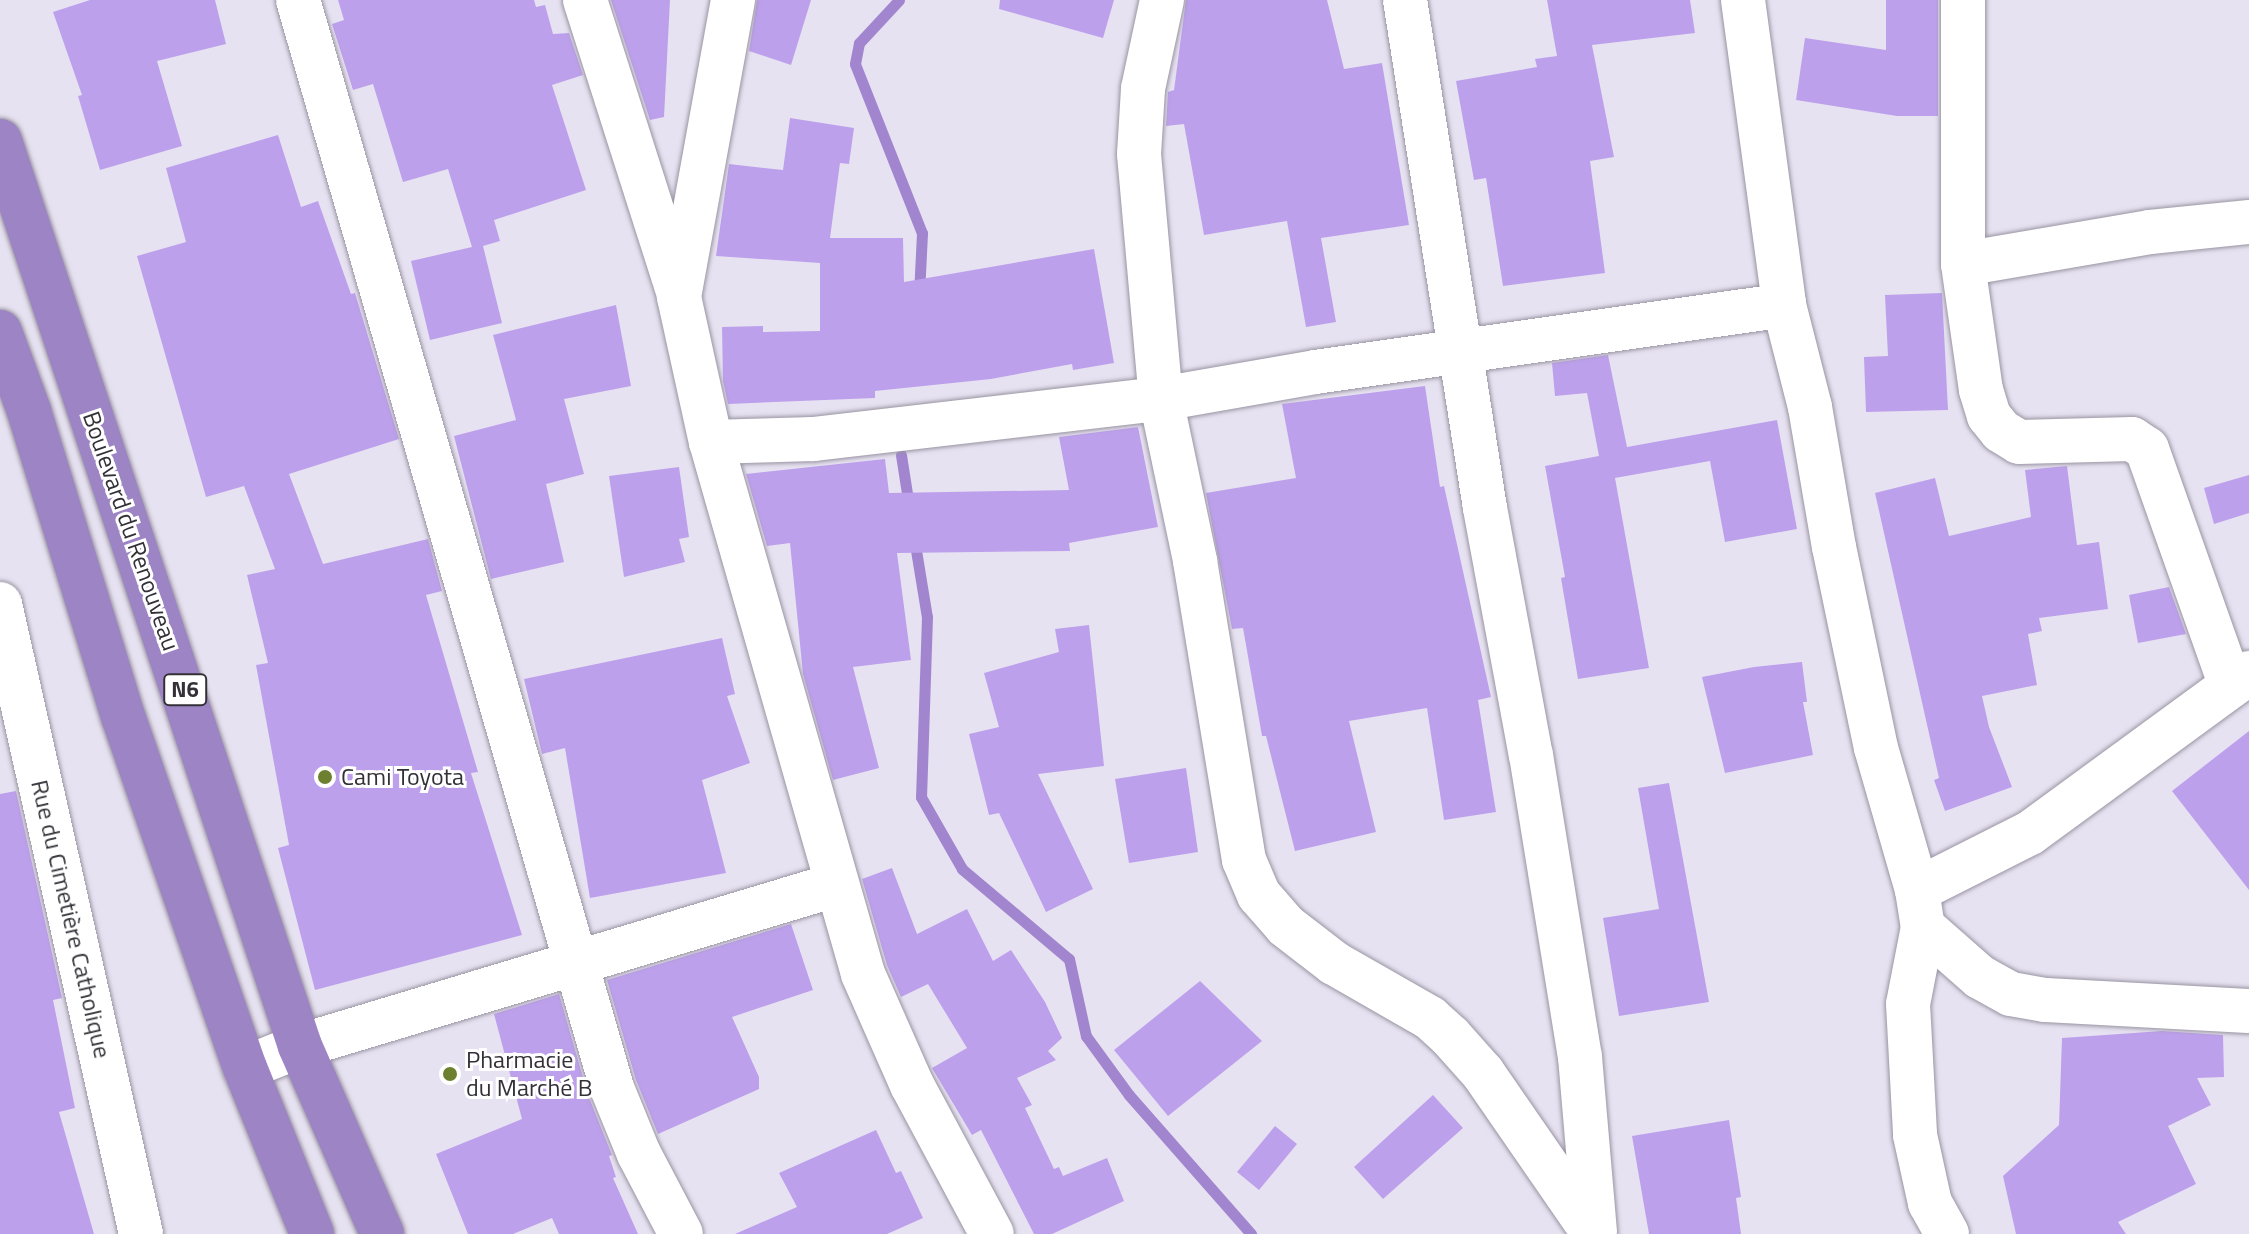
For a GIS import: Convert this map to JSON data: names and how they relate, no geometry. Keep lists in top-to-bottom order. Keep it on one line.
{"streets":{"highway":["Boulevard du Renouveau","N6"],"street":["Rue du Cimetière Catholique"]},"places":["Cami Toyota","Pharmacie du Marché B"]}
